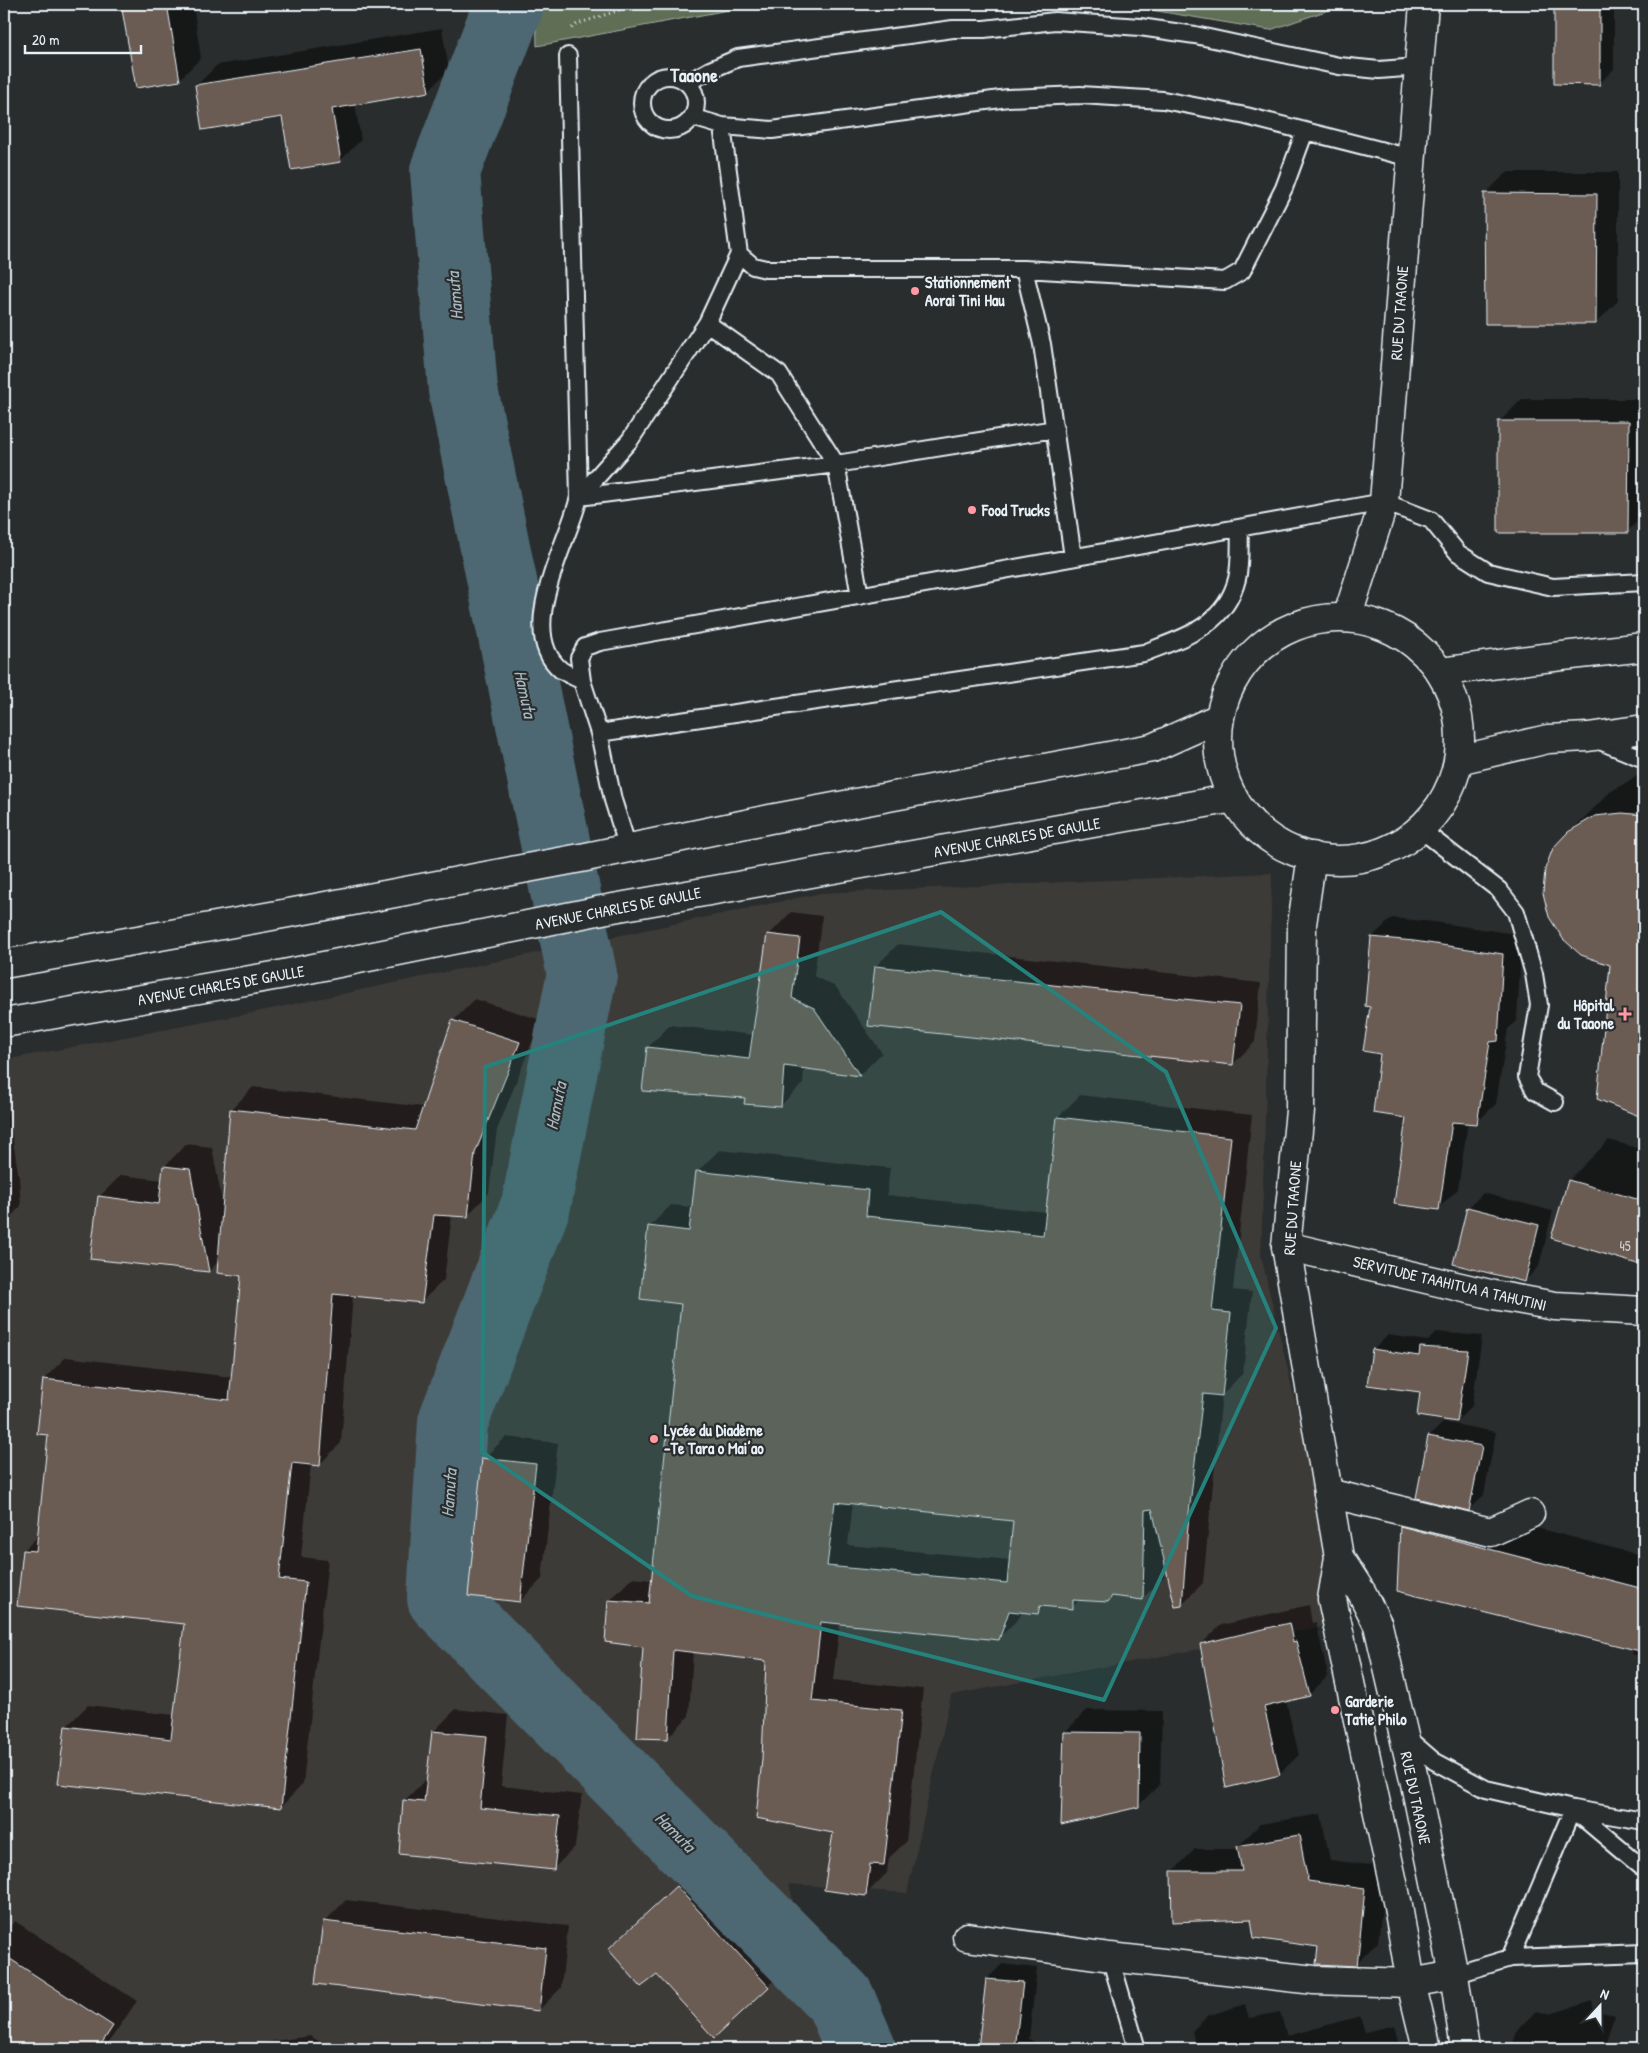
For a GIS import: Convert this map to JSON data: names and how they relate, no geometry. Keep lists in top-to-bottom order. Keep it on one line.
{"streets":{"main road":["RUE DU TAAONE","AVENUE CHARLES DE GAULLE","SERVITUDE TAAHITUA A TAHUTINI"]},"crossings":[["RUE DU TAAONE","SERVITUDE TAAHITUA A TAHUTINI"]],"districts":["Taaone"],"water":["Hamuta"],"places":{"other":["Stationnement Aorai Tini Hau","Food Trucks","Lycée du Diadème -Te Tara o Mai’ao","Garderie Tatie Philo"],"health":["Hôpital du Taaone"]},"house_numbers":["45"],"scale_bar":"20 m","north":"top"}
